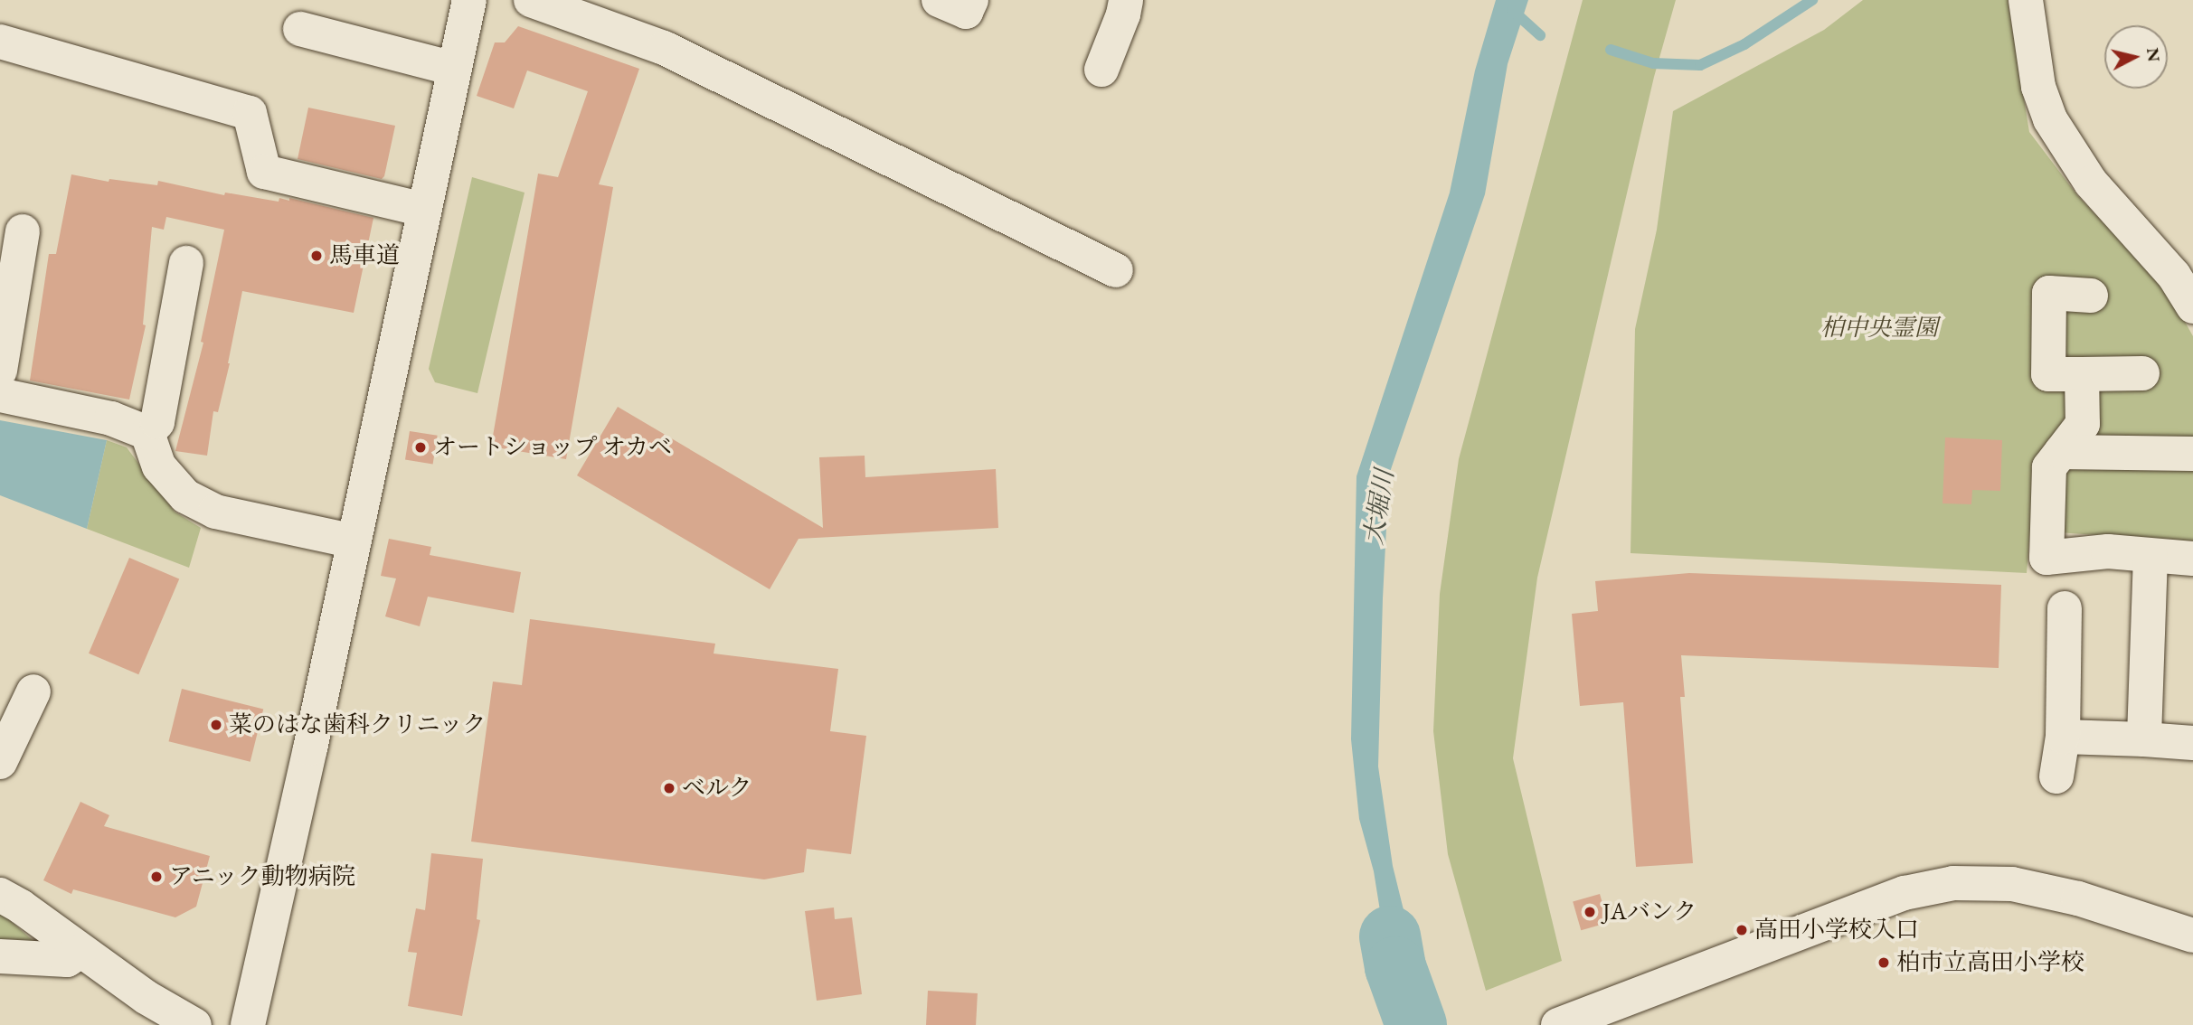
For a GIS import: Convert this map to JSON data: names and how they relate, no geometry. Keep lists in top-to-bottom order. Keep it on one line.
{"water":["大堀川"],"parks":["柏中央霊園"],"places":["馬車道","オートショップ オカベ","菜のはな歯科クリニック","ベルク","アニック動物病院","JAバンク","高田小学校入口","柏市立高田小学校"],"north":"right"}
